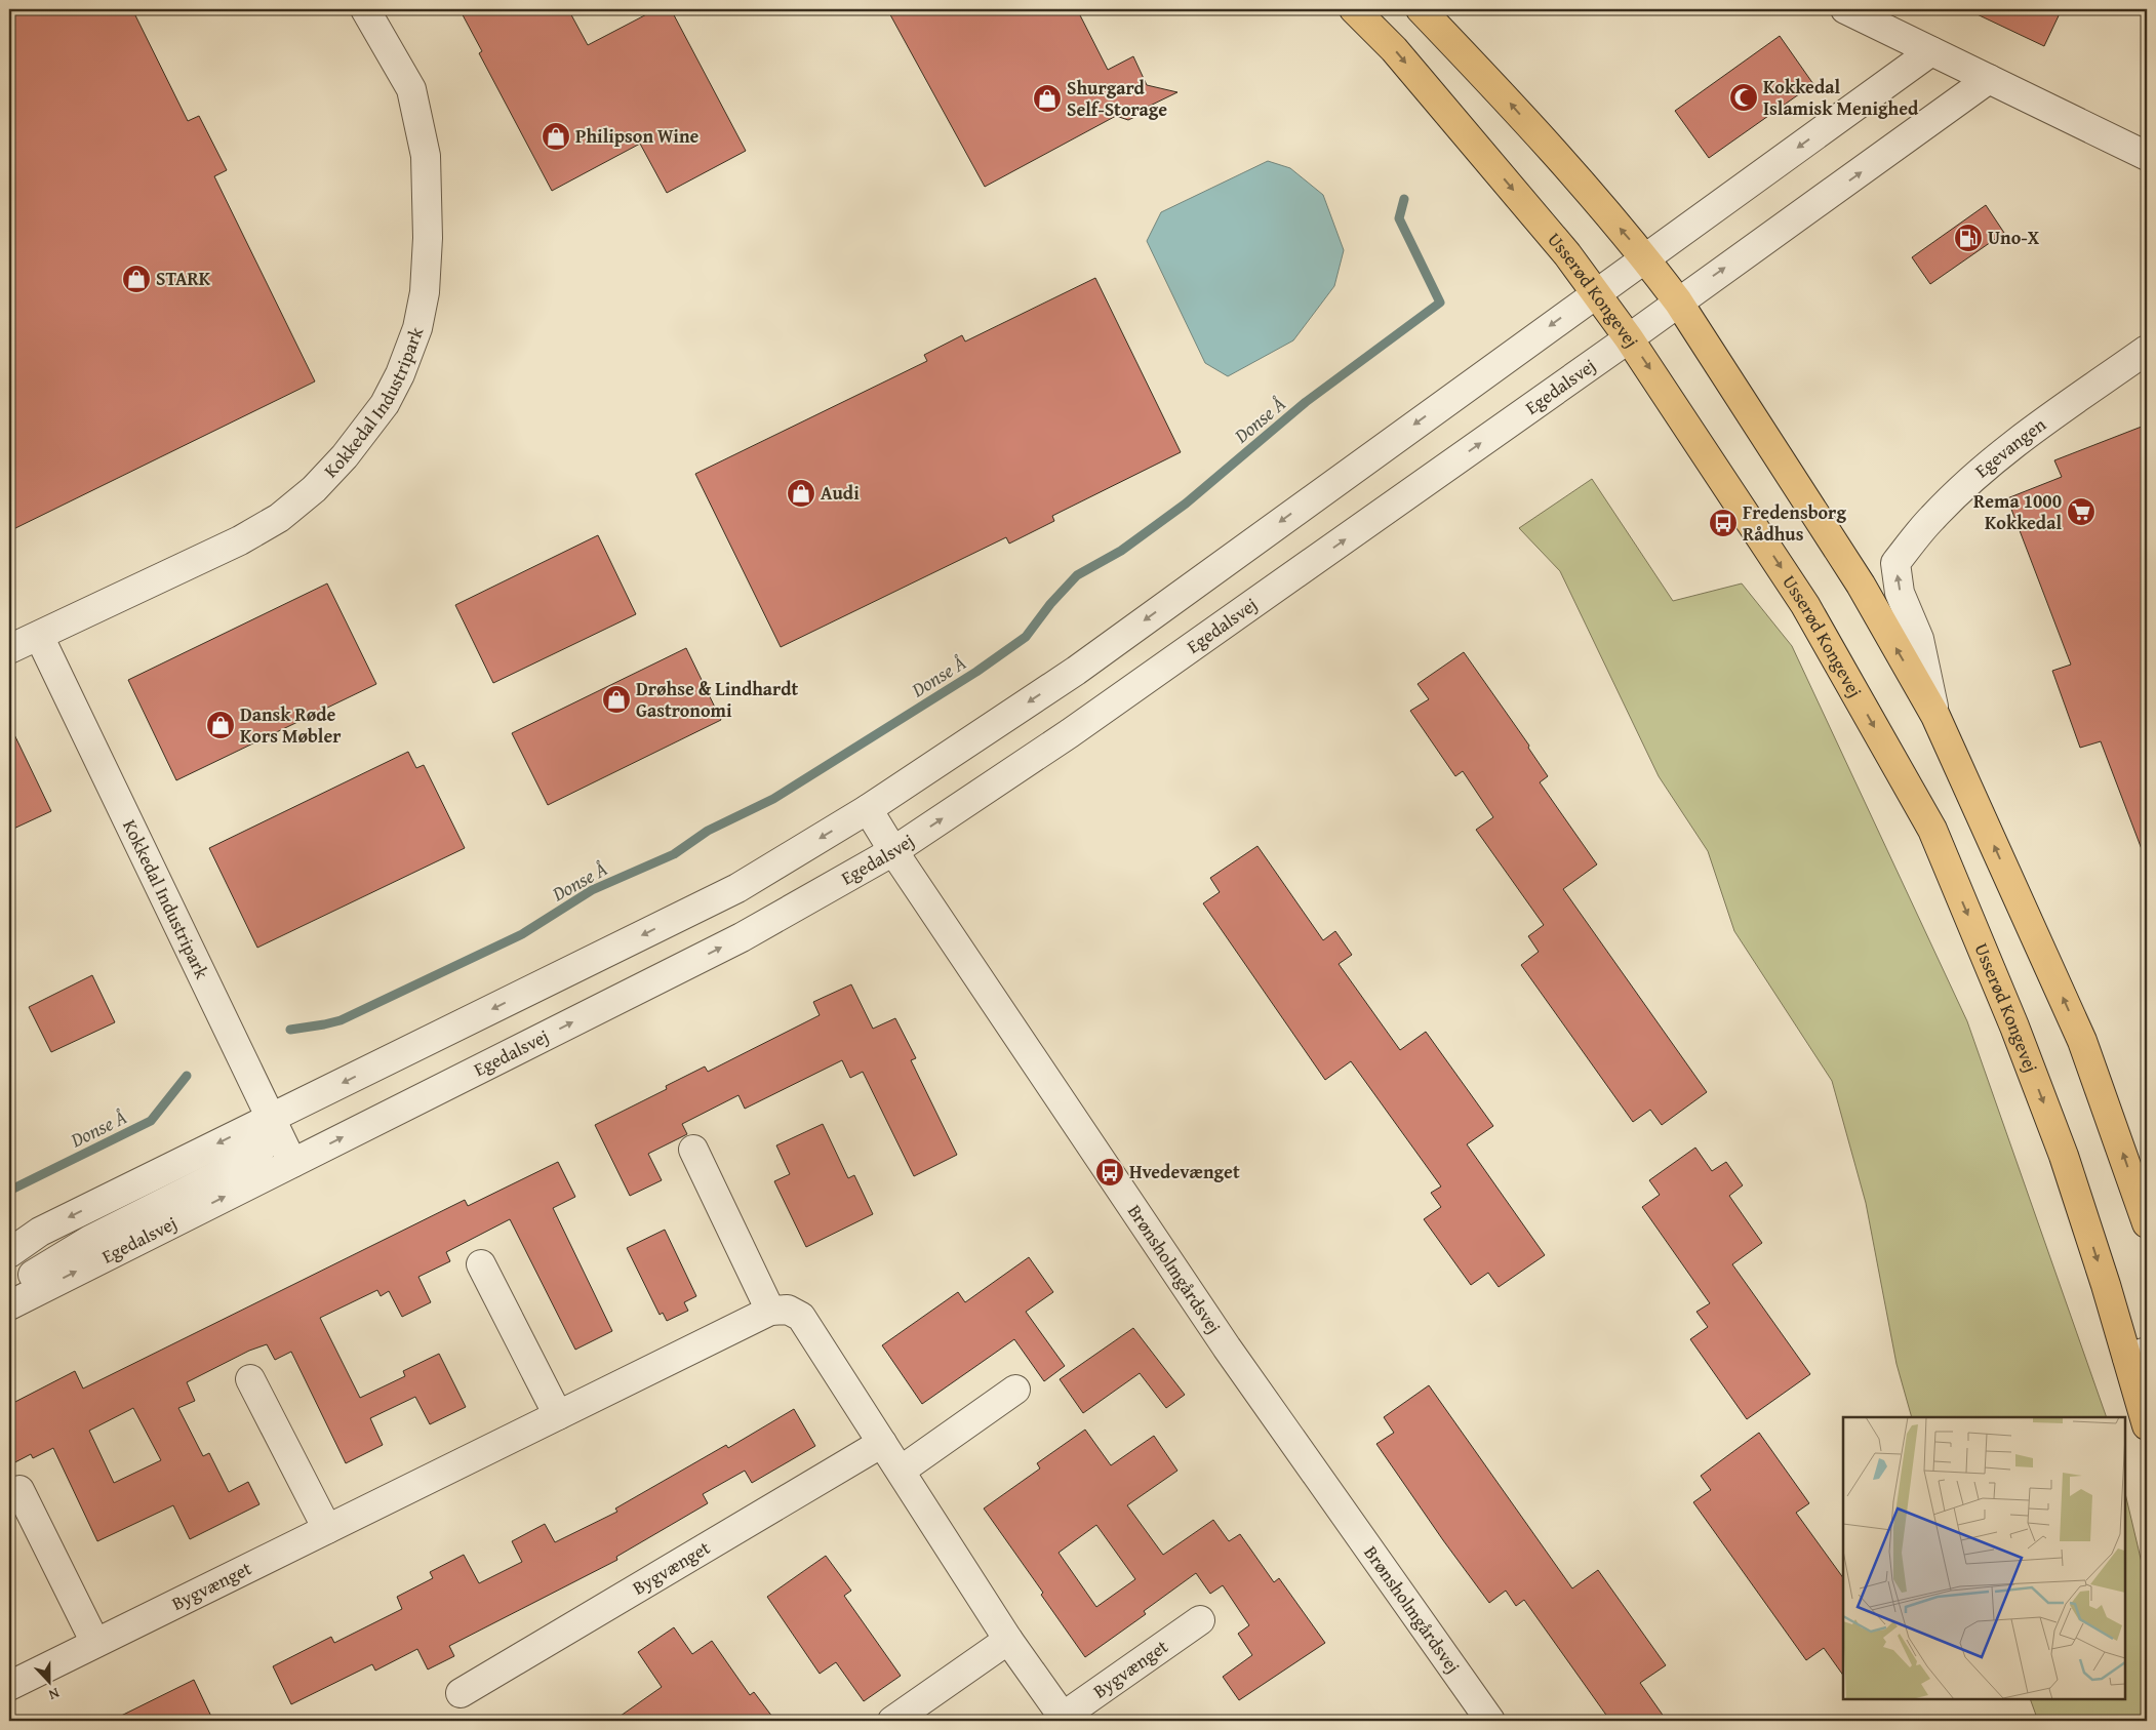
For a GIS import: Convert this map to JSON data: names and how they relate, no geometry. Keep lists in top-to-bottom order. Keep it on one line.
{"streets":{"main road":["Usserød Kongevej"],"street":["Egedalsvej","Kokkedal Industripark","Egevangen","Brønsholmgårdsvej","Bygvænget"]},"crossings":[["Usserød Kongevej","Egedalsvej"],["Egedalsvej","Kokkedal Industripark"],["Egedalsvej","Brønsholmgårdsvej"]],"one_way":["Egevangen"],"water":["Donse Å"],"places":{"mosque":["Kokkedal Islamisk Menighed"],"shop":["Shurgard Self-Storage","Philipson Wine","STARK","Audi","Drøhse & Lindhardt Gastronomi","Dansk Røde Kors Møbler"],"fuel station":["Uno-X"],"supermarket":["Rema 1000 Kokkedal"],"bus stop":["Fredensborg Rådhus","Hvedevænget"]},"north":"bottom"}
